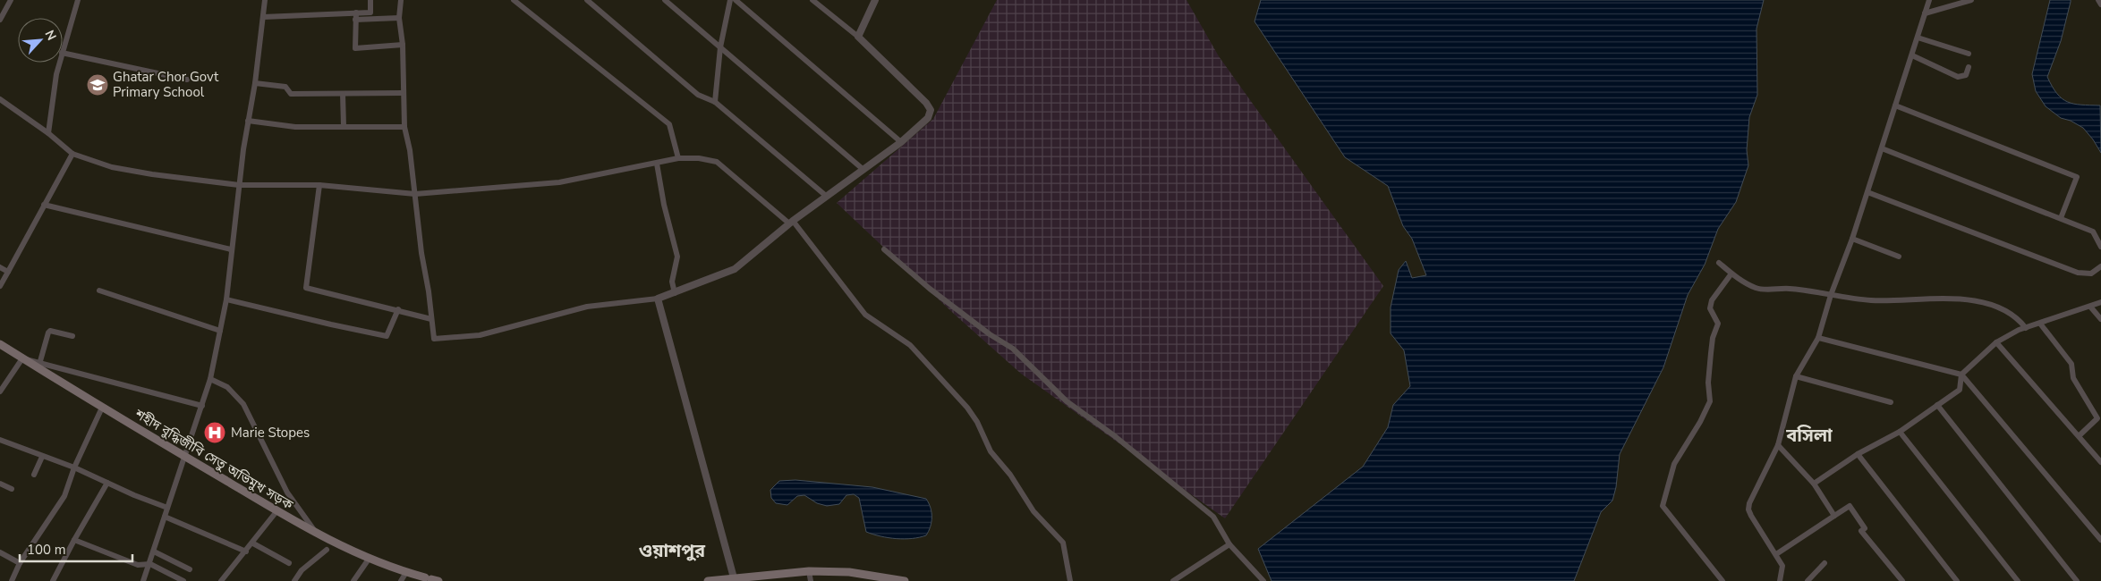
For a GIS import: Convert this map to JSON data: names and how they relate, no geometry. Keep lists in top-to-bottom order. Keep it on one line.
{"streets":{"main road":["শহীদ বুদ্ধিজীবি সেতু অভিমুখ সড়ক"]},"districts":["বসিলা","ওয়াশপুর"],"places":{"school or university":["Ghatar Chor Govt Primary School"],"hospital":["Marie Stopes"]},"scale_bar":"100 m","north":"top right"}
